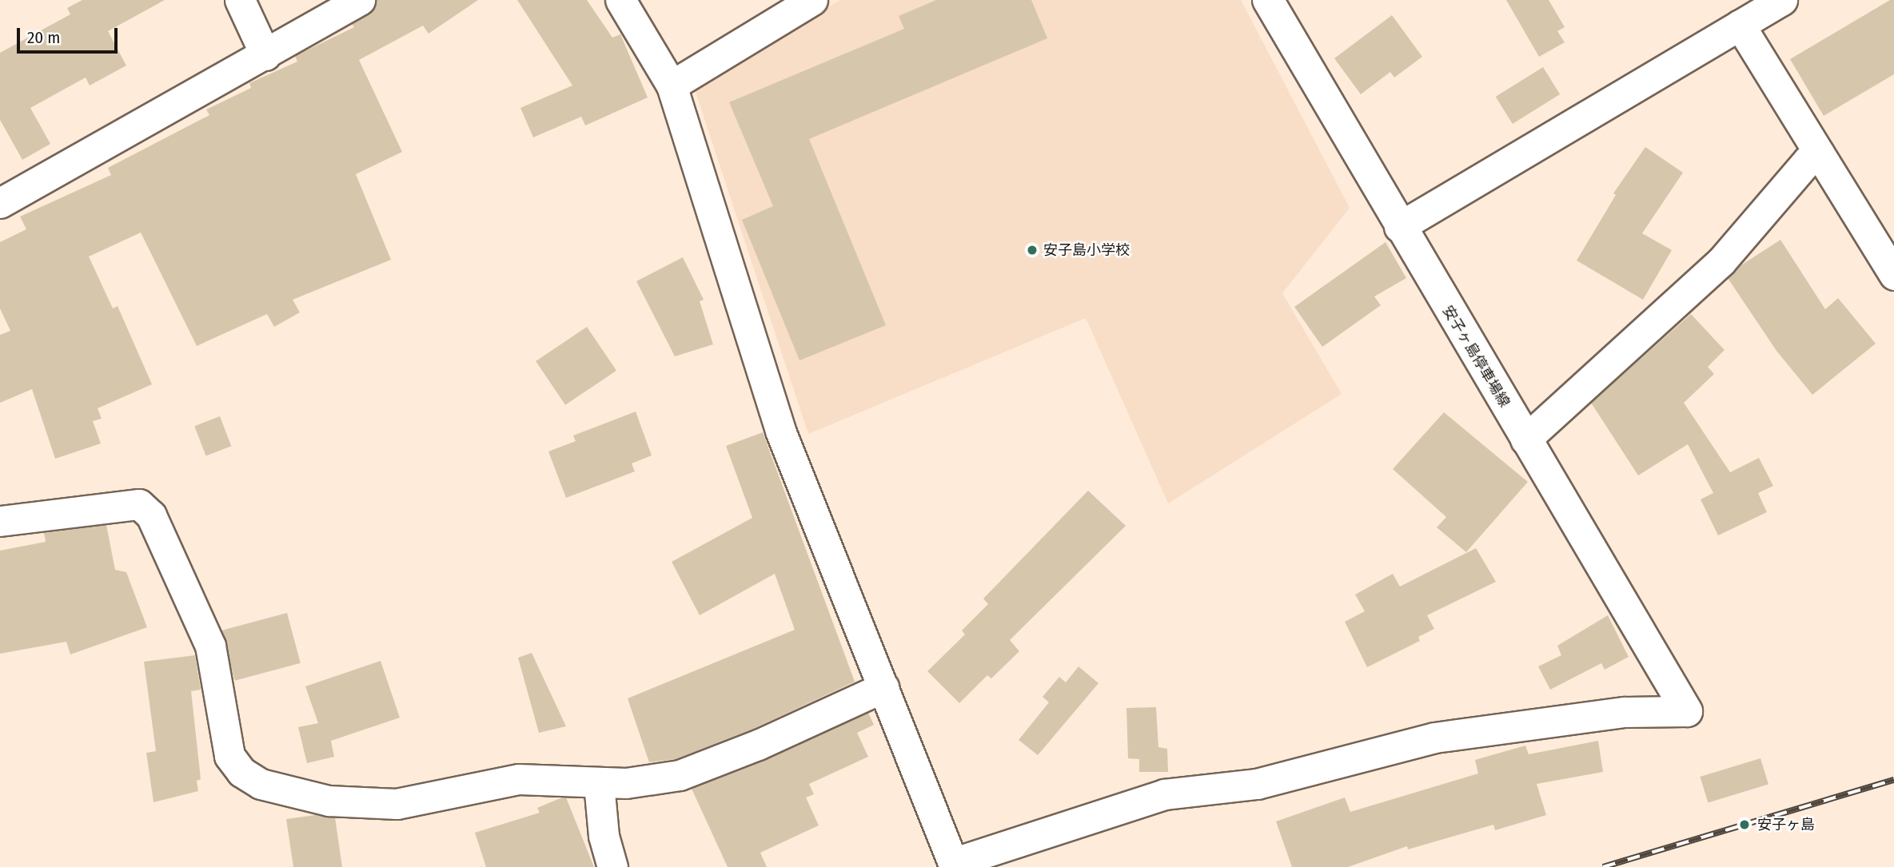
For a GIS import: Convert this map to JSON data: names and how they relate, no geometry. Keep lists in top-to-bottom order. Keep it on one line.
{"streets":{"main road":["安子ヶ島停車場線"]},"places":["安子島小学校","安子ヶ島"],"scale_bar":"20 m"}
